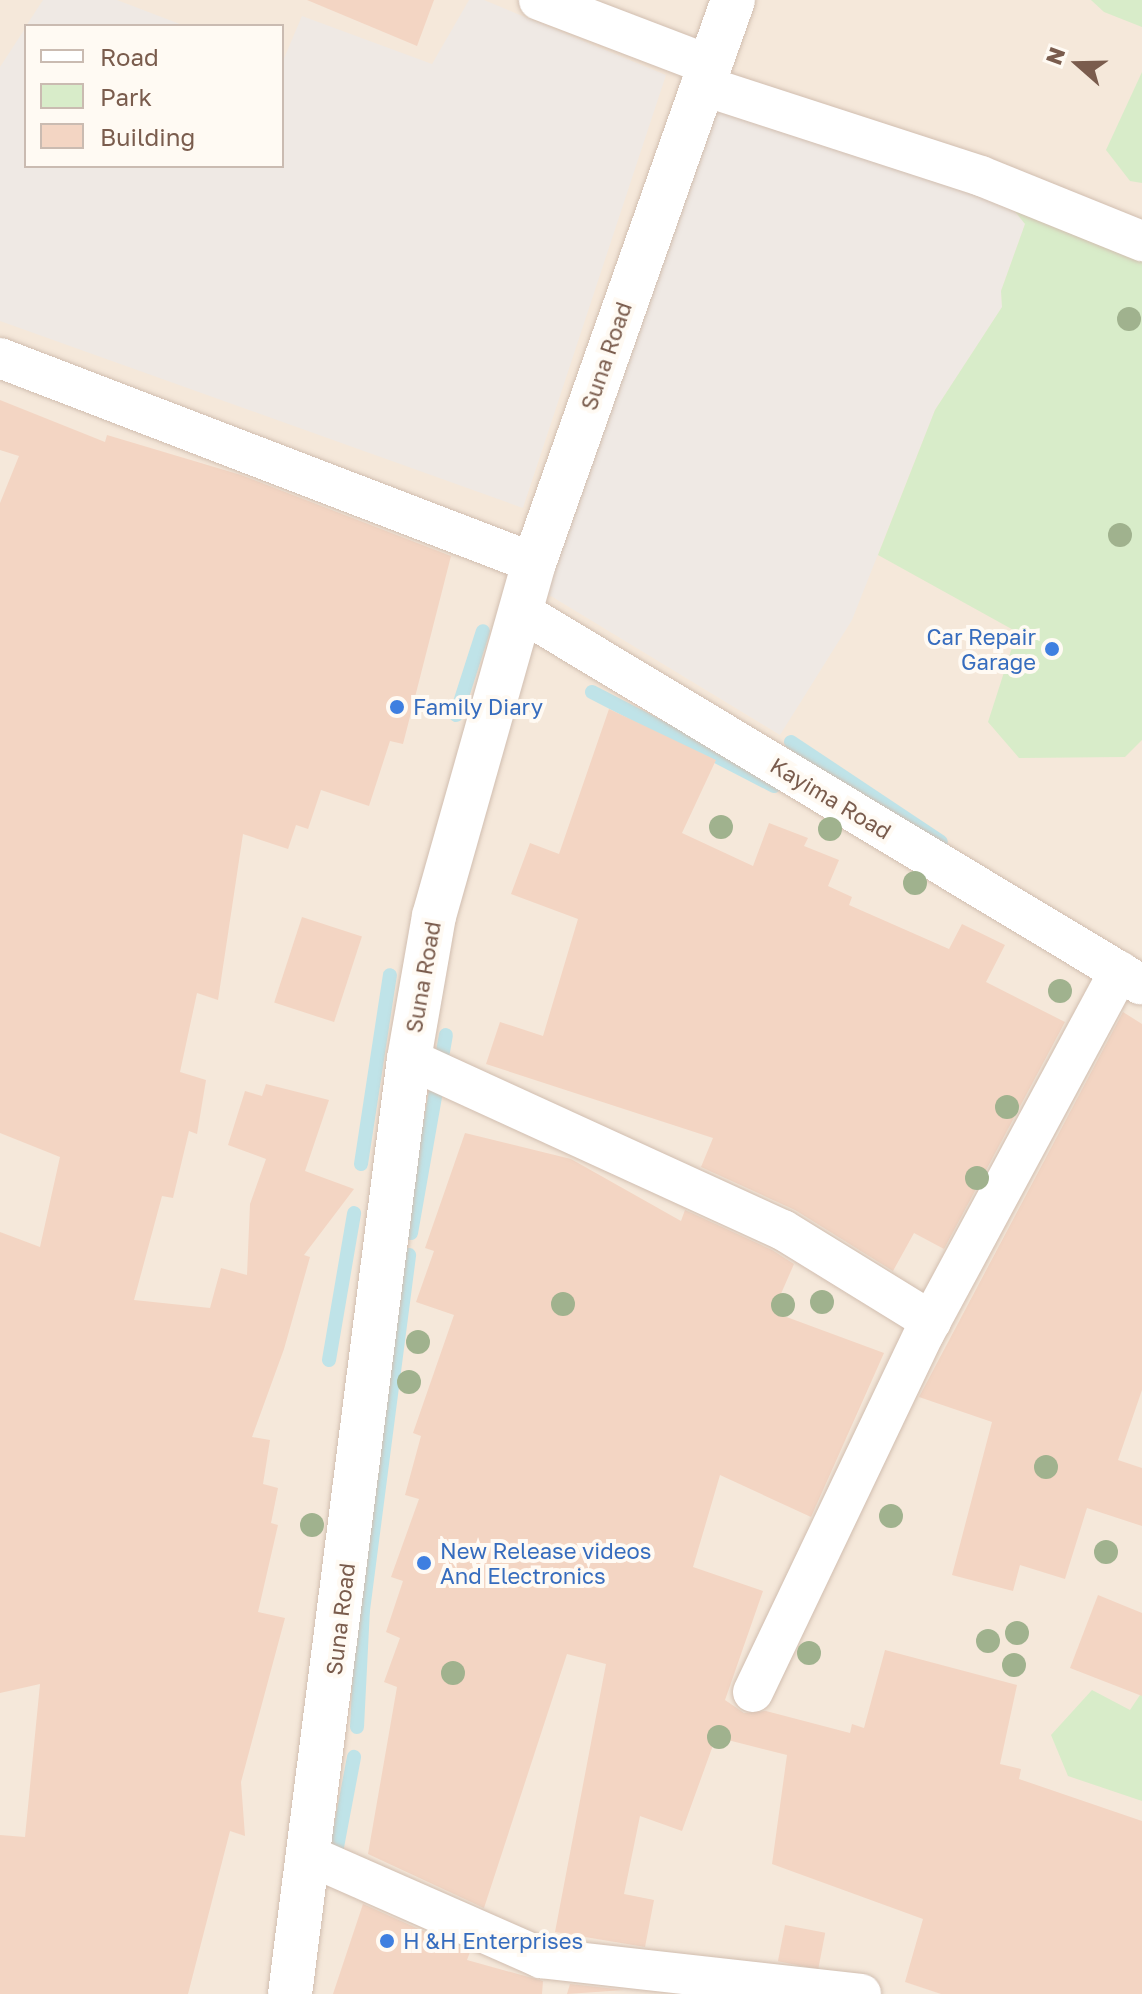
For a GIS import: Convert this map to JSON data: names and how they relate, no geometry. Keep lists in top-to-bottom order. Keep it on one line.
{"streets":{"street":["Suna Road","Kayima Road"]},"crossings":[["Suna Road","Kayima Road"]],"places":["Car Repair Garage","Family Diary","New Release videos And Electronics","H &H Enterprises"],"legend":["Road","Park","Building"],"north":"left"}
